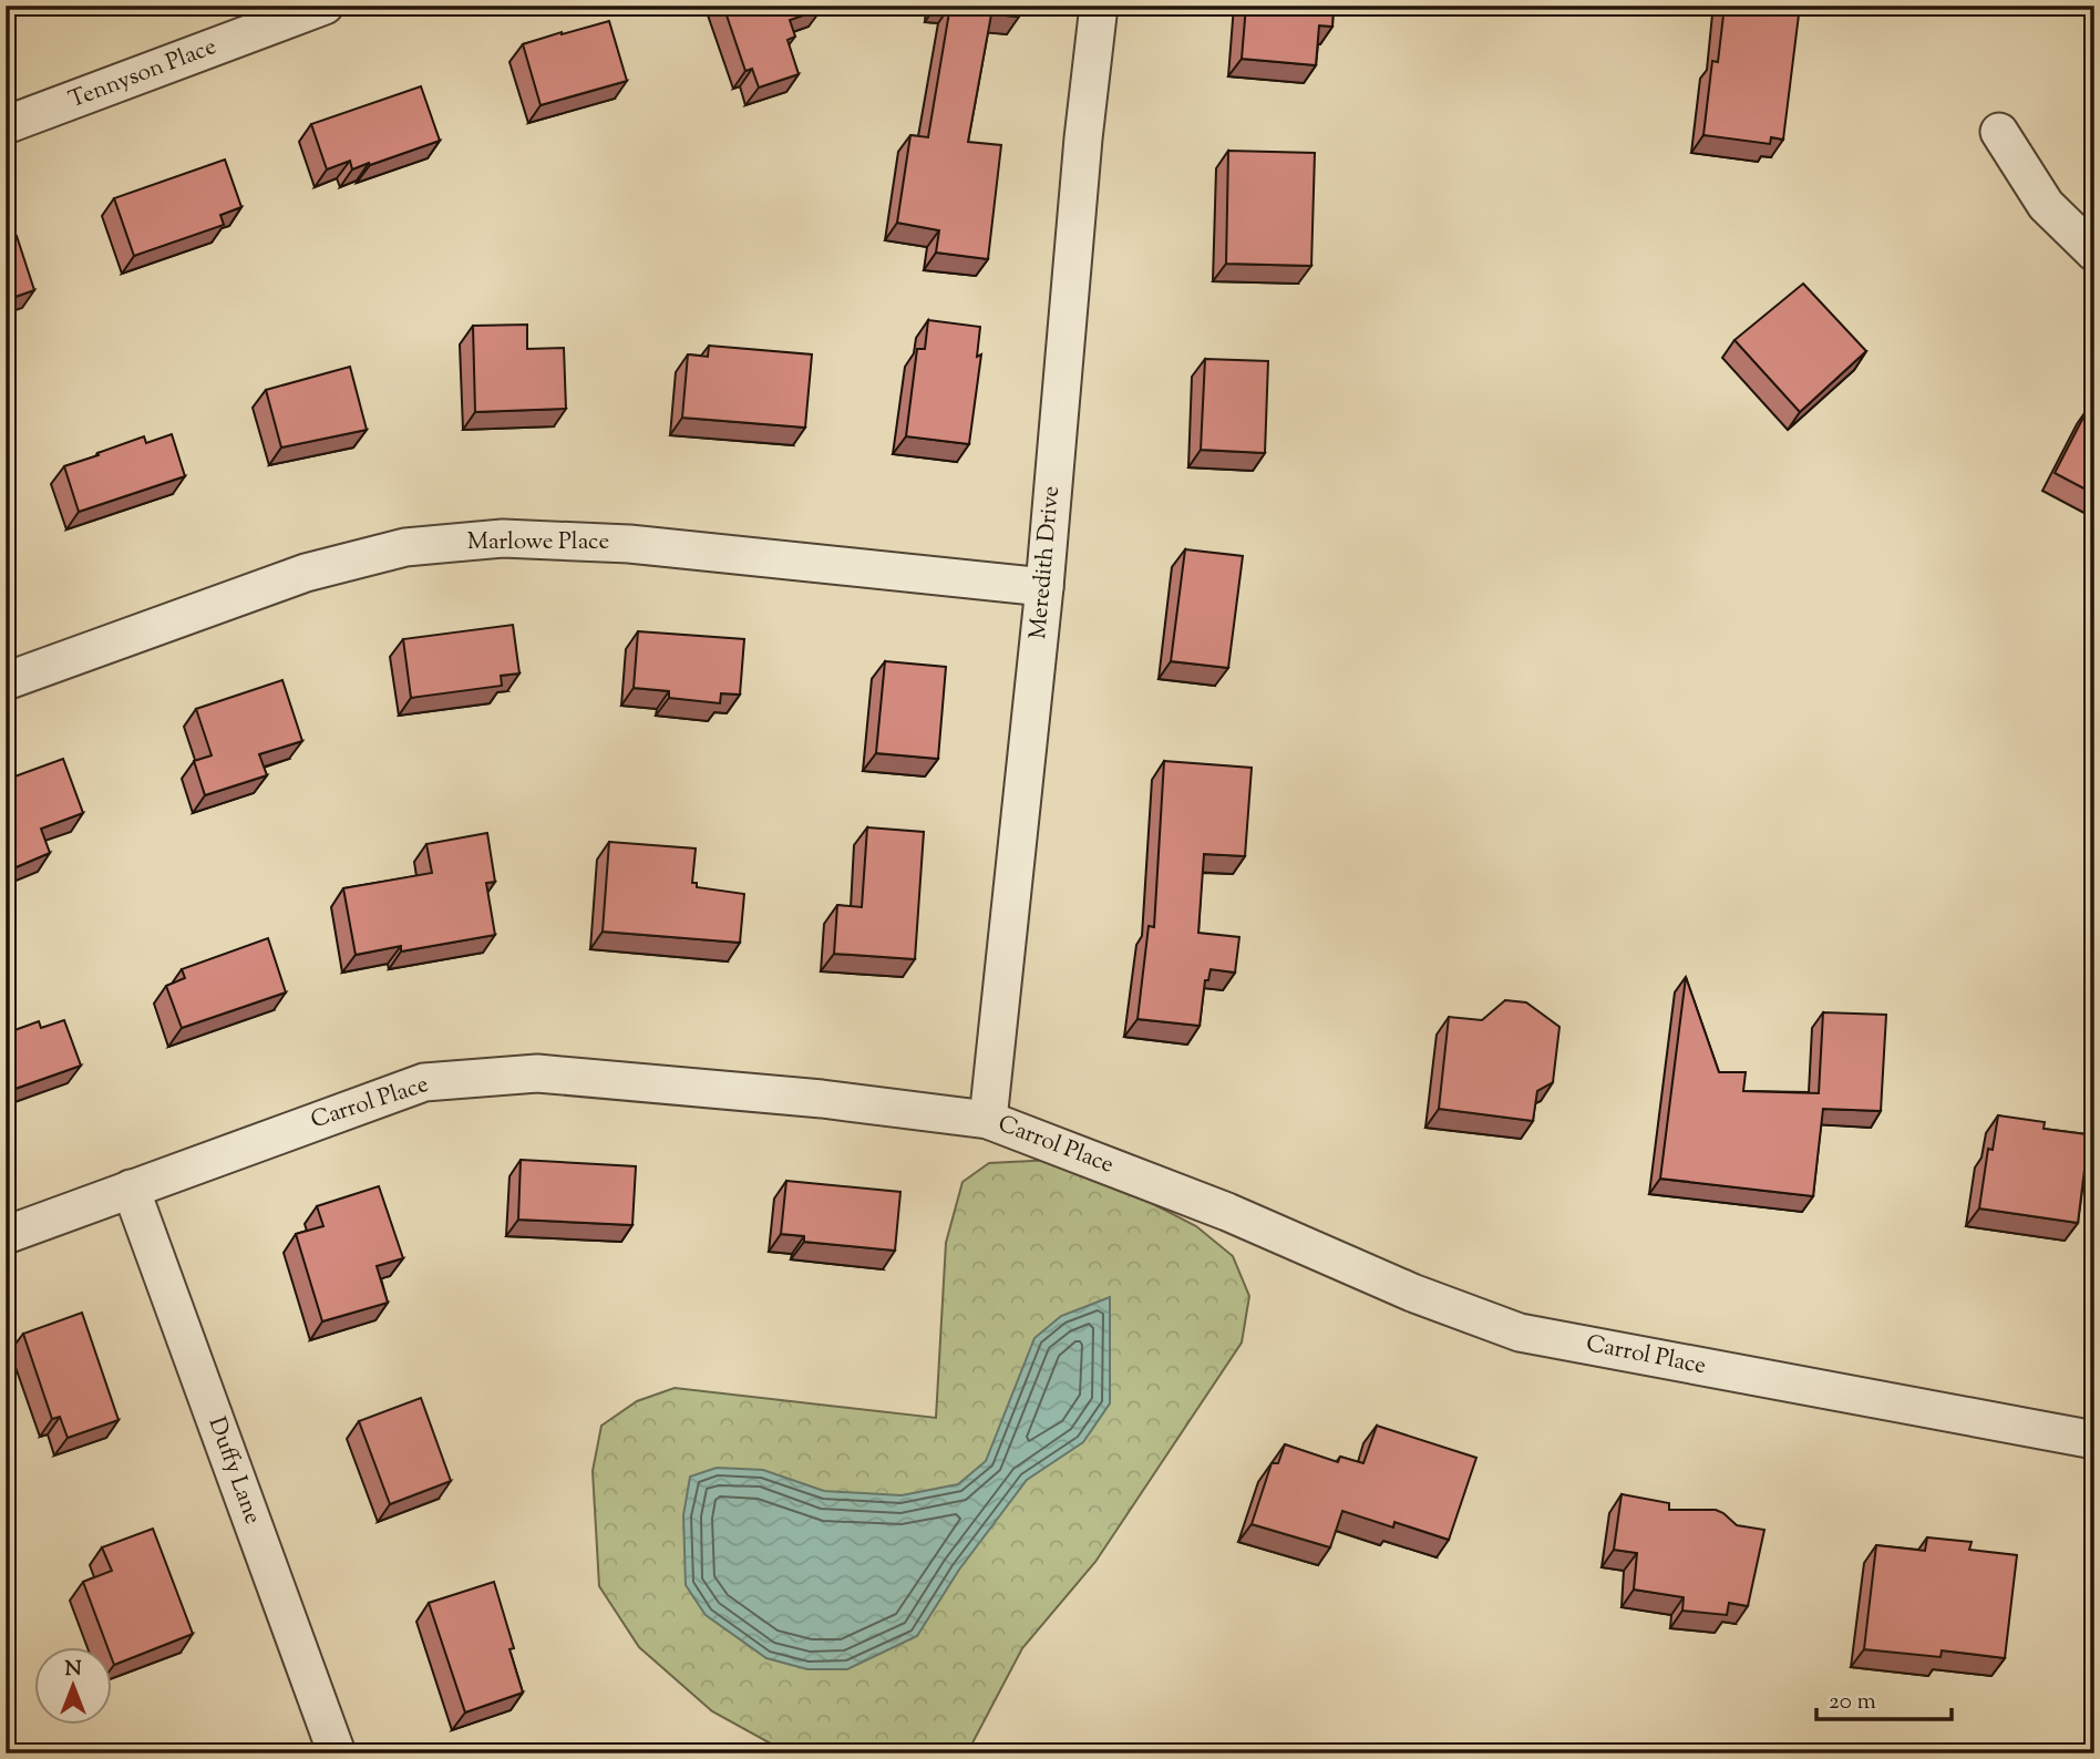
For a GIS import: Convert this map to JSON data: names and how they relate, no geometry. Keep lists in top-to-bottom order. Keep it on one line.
{"streets":{"street":["Tennyson Place","Marlowe Place","Meredith Drive","Carrol Place","Duffy Lane"]},"crossings":[["Marlowe Place","Meredith Drive"],["Meredith Drive","Carrol Place"],["Carrol Place","Duffy Lane"]],"scale_bar":"20 m","north":"top"}
